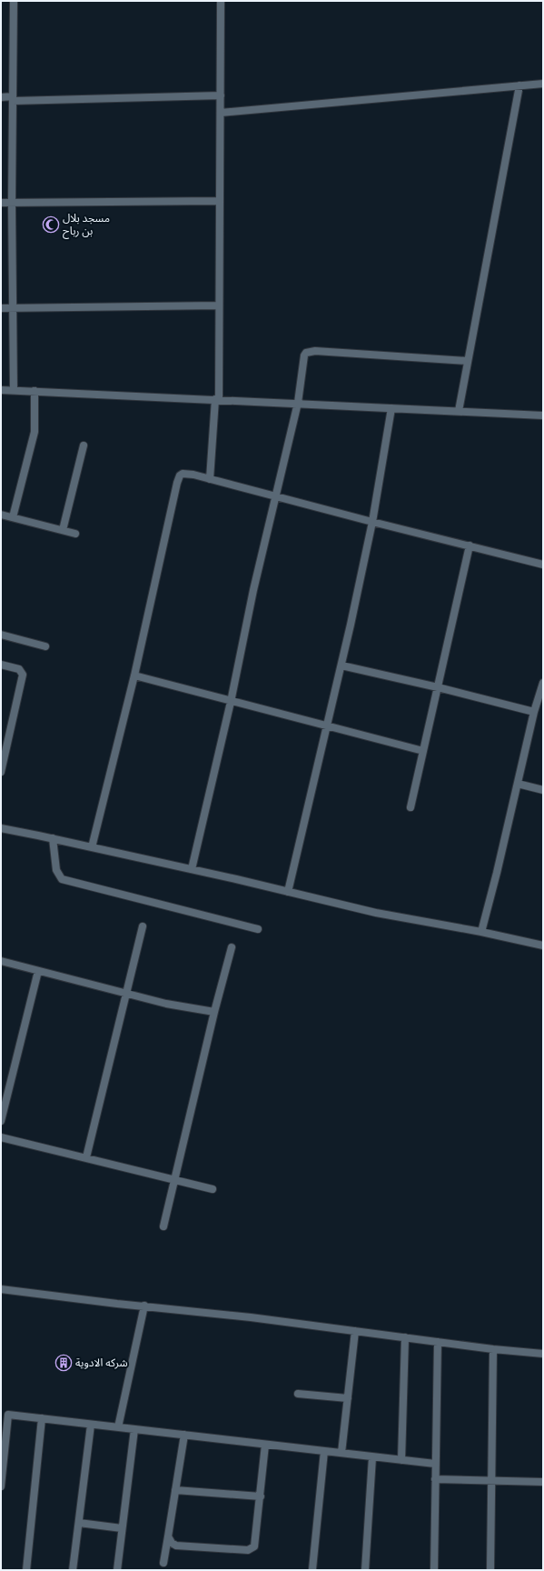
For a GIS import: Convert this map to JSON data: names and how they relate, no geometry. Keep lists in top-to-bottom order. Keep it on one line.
{"places":{"mosque":["مسجد بلال بن رباح"],"building":["شركه الادوية"]}}
